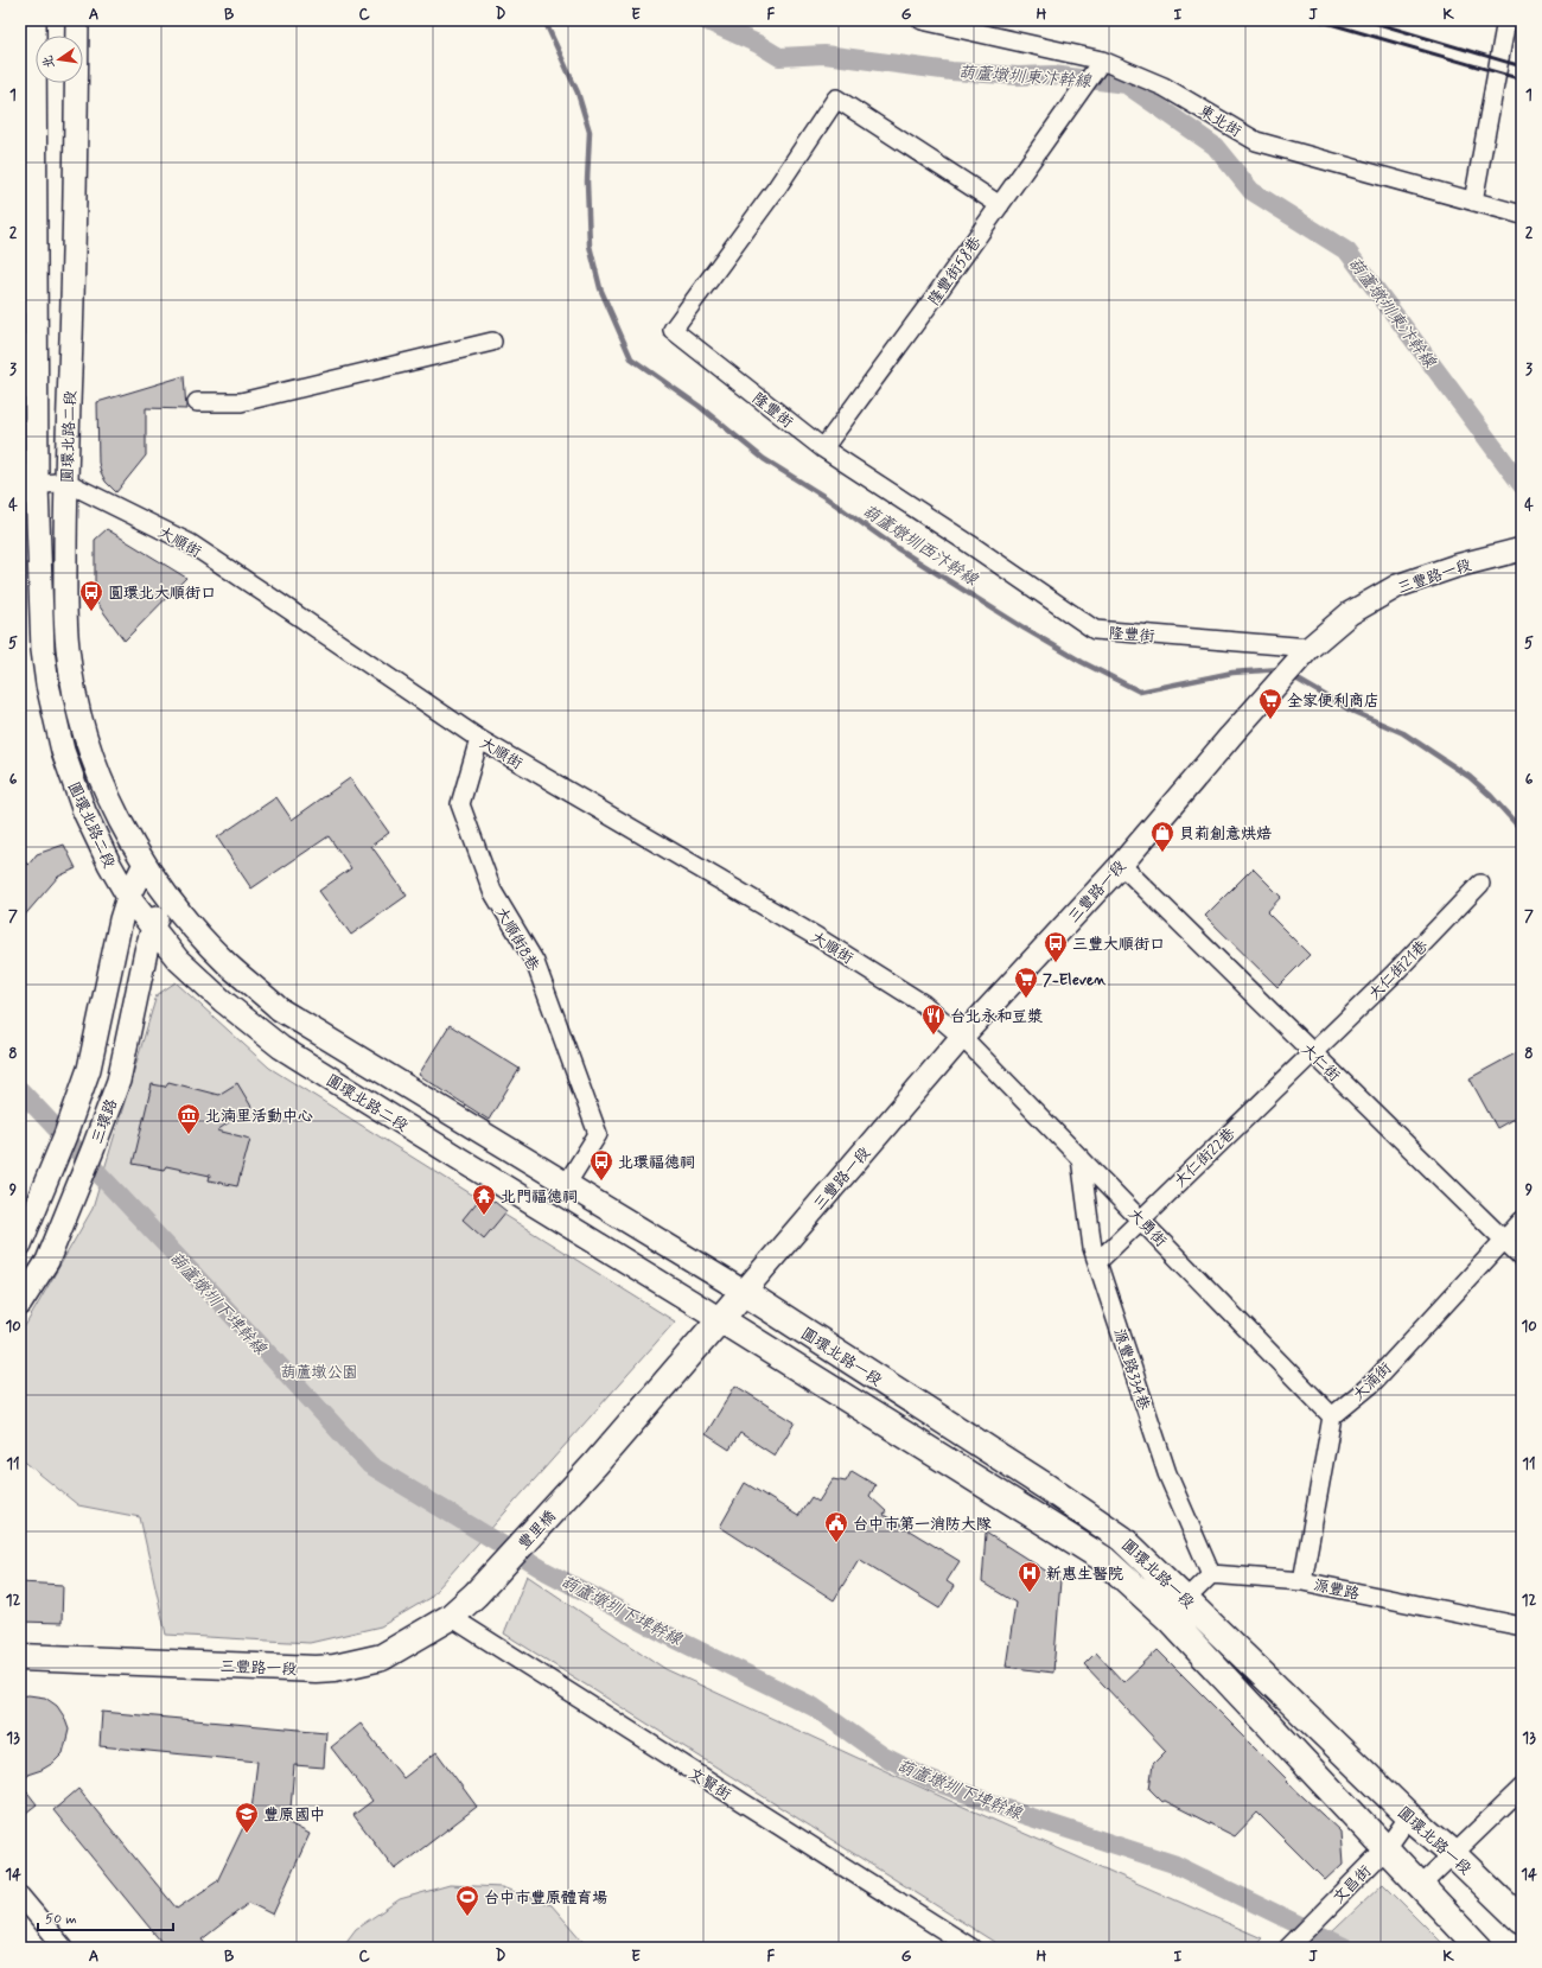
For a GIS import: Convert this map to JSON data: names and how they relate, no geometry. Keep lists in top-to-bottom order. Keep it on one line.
{"streets":{"main road":["三豐路一段","圓環北路一段","豐里橋"],"street":["東北街","隆豐街58巷","隆豐街","圓環北路二段","大順街","大順街8巷","大仁街21巷","大仁街","三環路","大仁街22巷","大勇街","源豐路334巷","大湳街","源豐路","文賢街","文昌街"]},"crossings":[["東北街","隆豐街58巷"],["隆豐街58巷","隆豐街"],["隆豐街","三豐路一段"],["圓環北路二段","大順街"],["圓環北路二段","三豐路一段"],["圓環北路二段","大順街8巷"],["圓環北路二段","三環路"],["圓環北路二段","圓環北路一段"],["大順街","三豐路一段"],["大順街","大順街8巷"],["大順街","大勇街"],["三豐路一段","大仁街"],["三豐路一段","大勇街"],["三豐路一段","圓環北路一段"],["三豐路一段","豐里橋"],["三豐路一段","文賢街"],["大仁街21巷","大仁街"],["大仁街21巷","大仁街22巷"],["大仁街","大仁街22巷"],["大仁街","大湳街"],["大仁街22巷","大勇街"],["大仁街22巷","源豐路334巷"],["大勇街","源豐路334巷"],["大勇街","大湳街"],["圓環北路一段","文昌街"],["源豐路334巷","源豐路"]],"water":["葫蘆墩圳東汴幹線","葫蘆燉圳西汴幹線","葫蘆墩圳下埤幹線"],"parks":["葫蘆墩公園"],"places":{"bus stop":["圓環北大順街口","三豐大順街口","北環福德祠"],"supermarket":["全家便利商店","7-Eleven"],"shop":["貝莉創意烘焙"],"restaurant":["台北永和豆漿"],"museum":["北湳里活動中心"],"temple":["北門福德祠"],"public building":["台中市第一消防大隊"],"hospital":["新惠生醫院"],"school or university":["豐原國中"],"sports":["台中市豐原體育場"]},"scale_bar":"50 m","north":"left","grid":{"columns":["A","B","C","D","E","F","G","H","I","J","K"],"rows":["1","2","3","4","5","6","7","8","9","10","11","12","13","14"]}}
